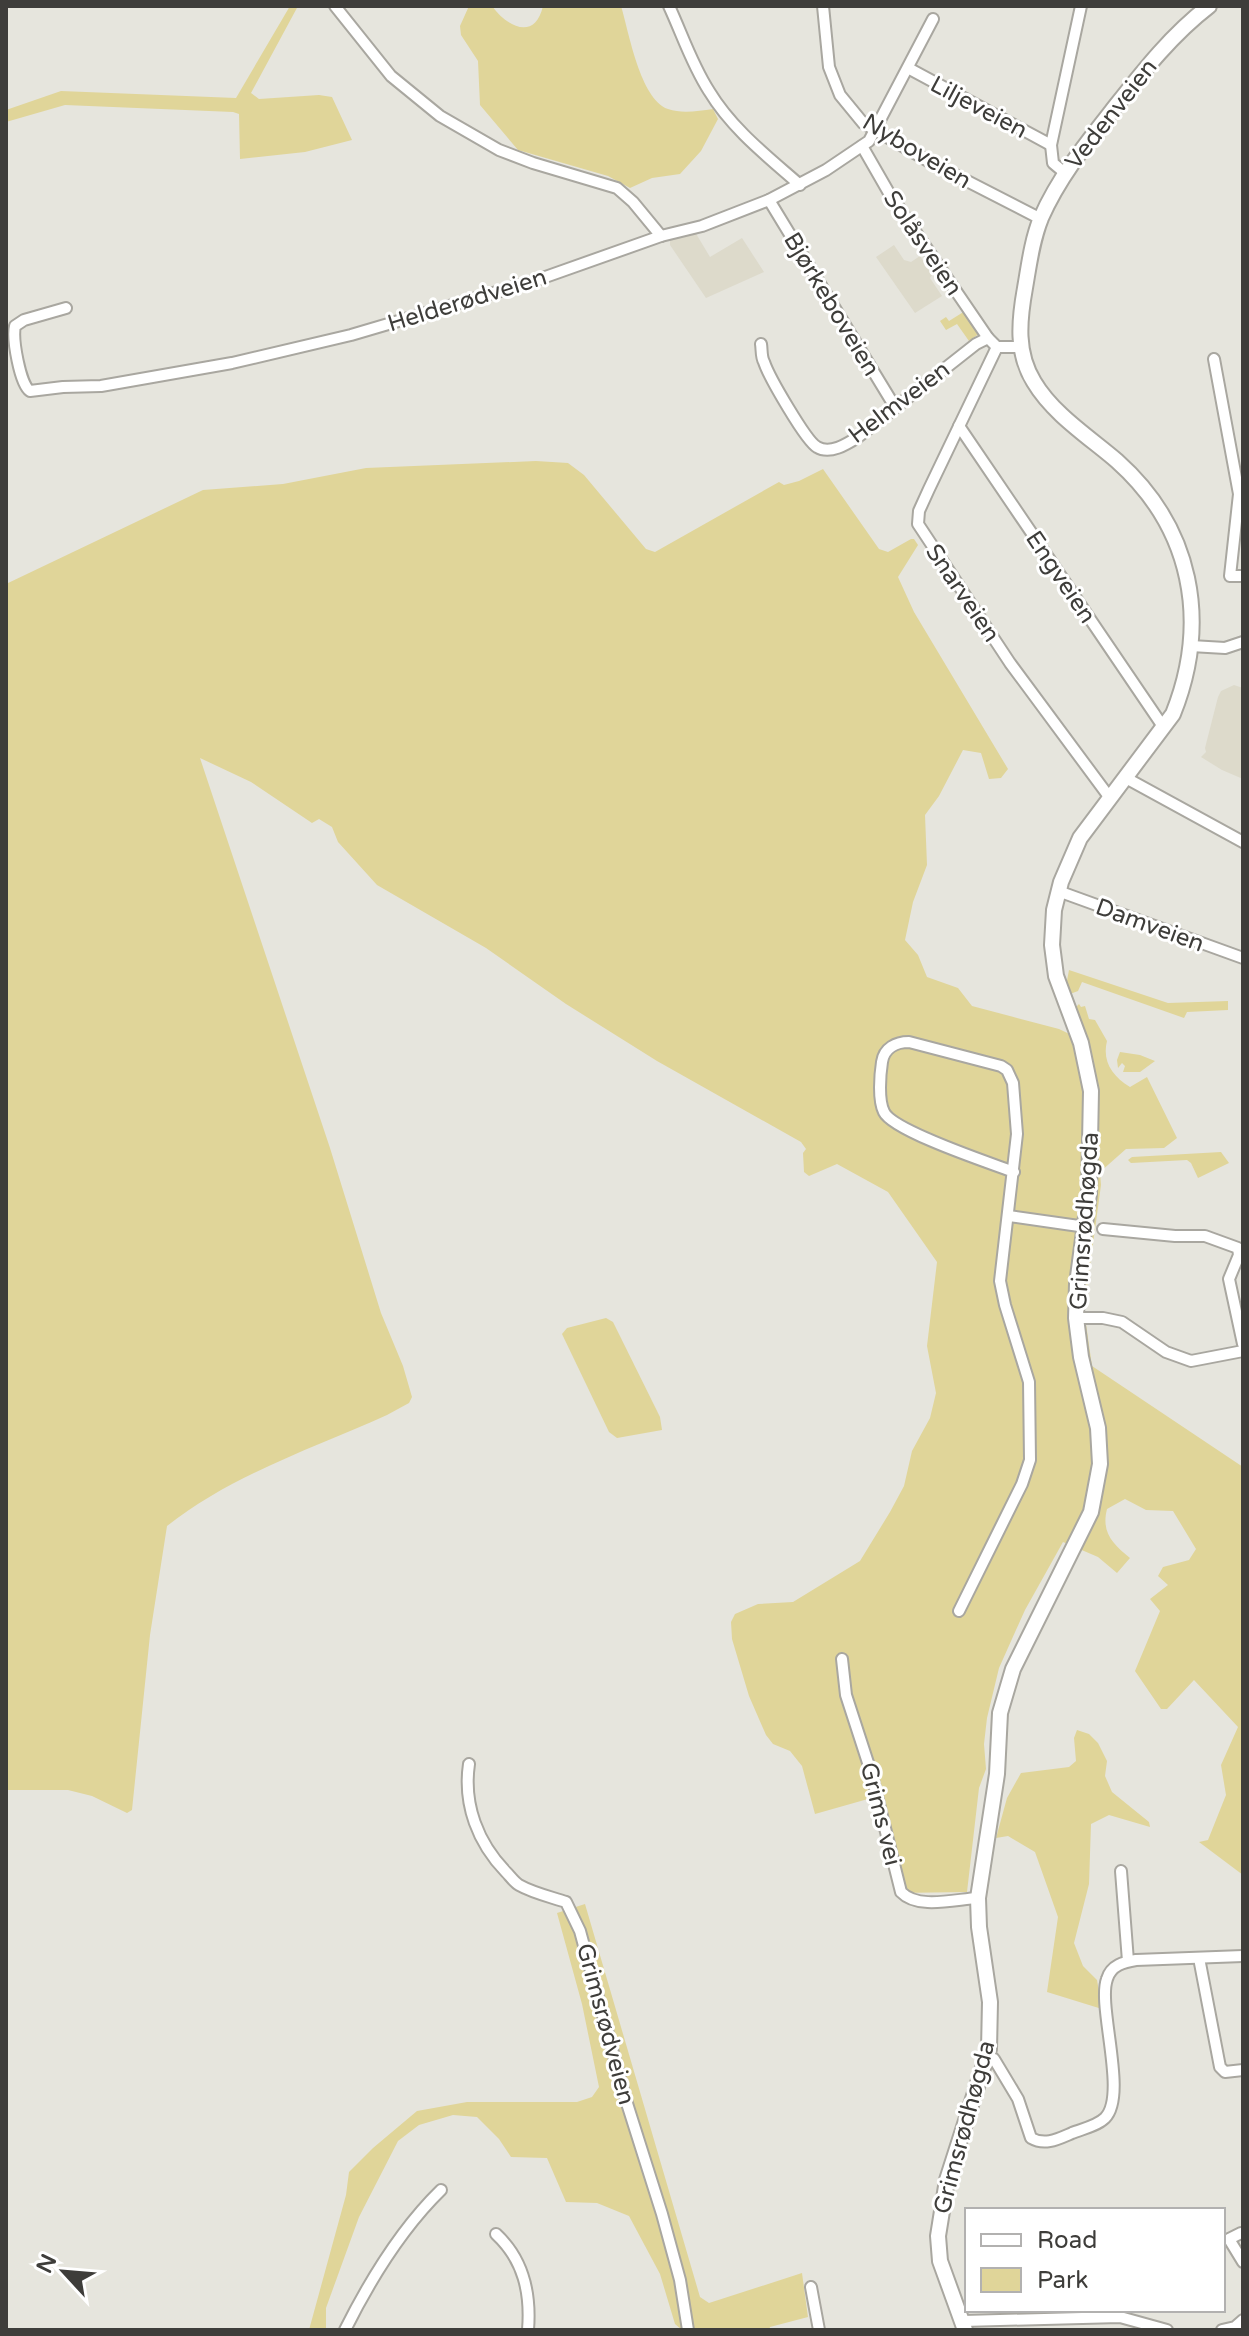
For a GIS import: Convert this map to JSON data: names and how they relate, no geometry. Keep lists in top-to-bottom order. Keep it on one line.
{"streets":{"main road":["Vedenveien","Grimsrødhøgda"],"street":["Liljeveien","Nyboveien","Solåsveien","Helderødveien","Bjørkeboveien","Helmveien","Engveien","Snarveien","Damveien","Grims vei","Grimsrødveien"]},"crossings":[["Liljeveien","Helderødveien"],["Vedenveien","Nyboveien"],["Vedenveien","Grimsrødhøgda"],["Nyboveien","Helderødveien"],["Solåsveien","Helderødveien"],["Solåsveien","Helmveien"],["Helderødveien","Bjørkeboveien"],["Bjørkeboveien","Helmveien"],["Engveien","Snarveien"],["Engveien","Grimsrødhøgda"],["Snarveien","Grimsrødhøgda"],["Damveien","Grimsrødhøgda"],["Grimsrødhøgda","Grims vei"]],"legend":["Road","Park"],"north":"top left"}
